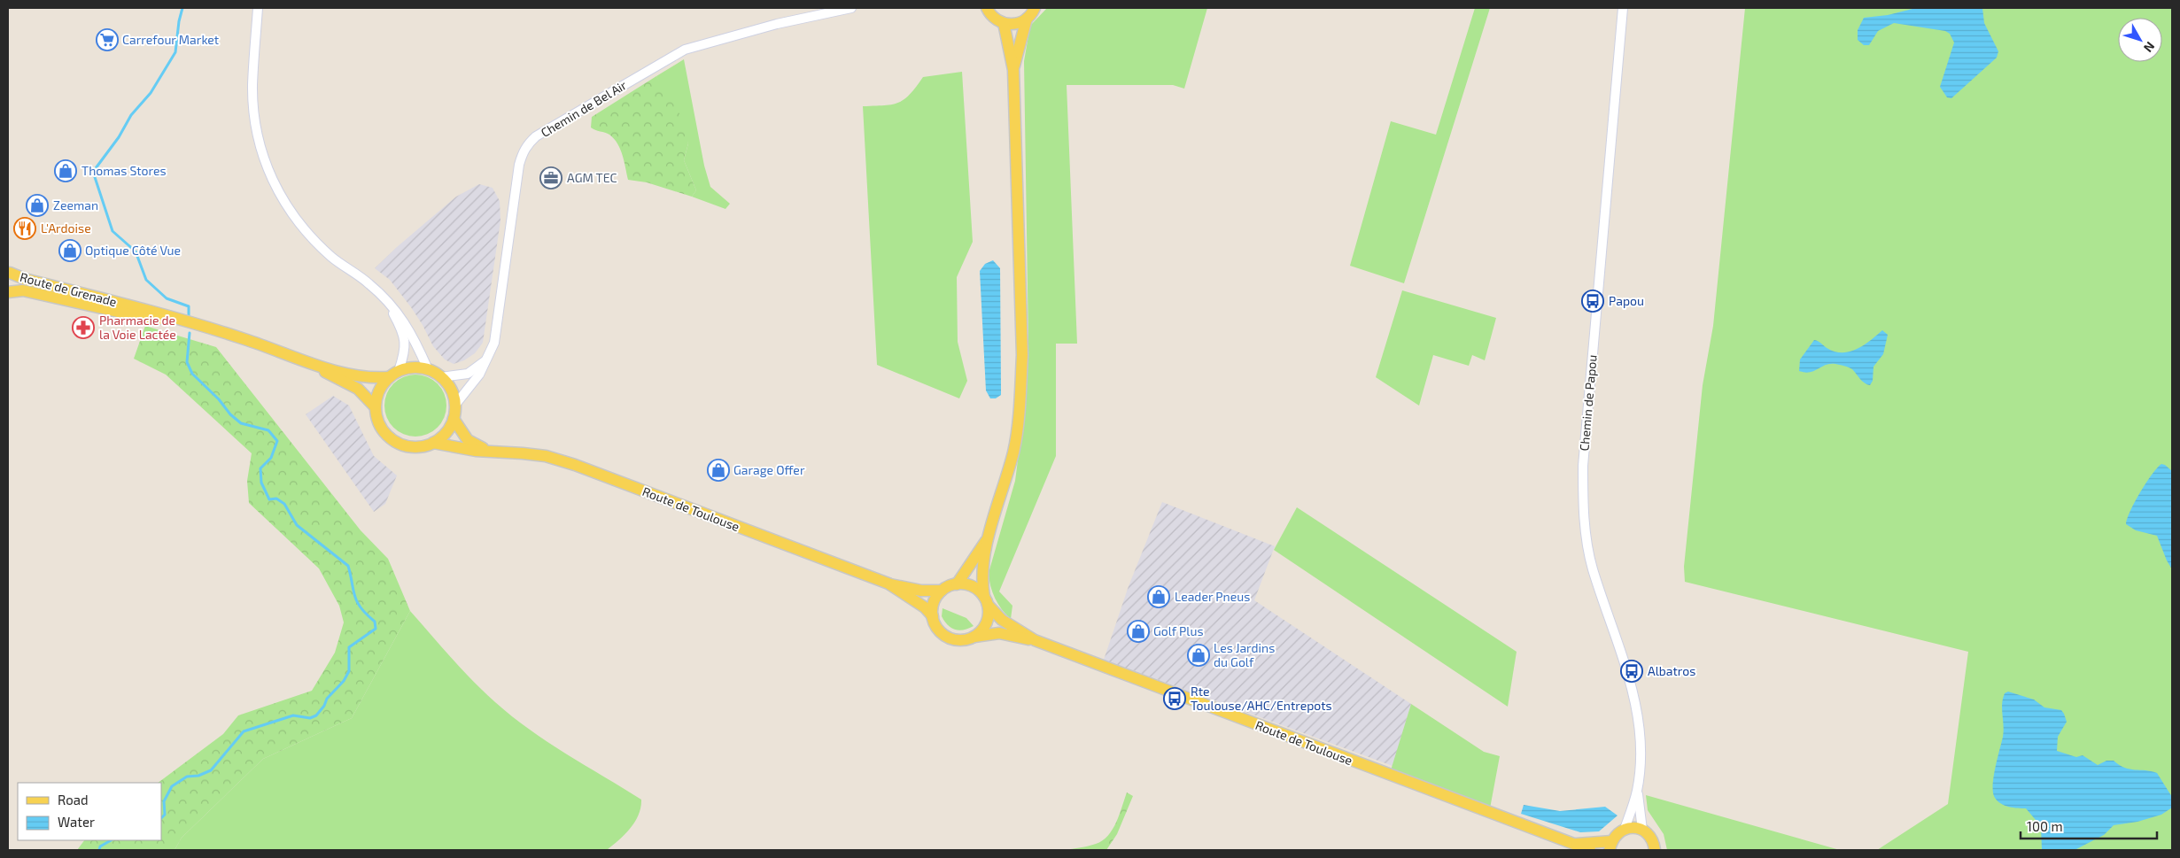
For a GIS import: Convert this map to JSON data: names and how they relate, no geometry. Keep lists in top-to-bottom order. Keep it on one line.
{"streets":{"main road":["Route de Grenade","Route de Toulouse"],"street":["Chemin de Bel Air","Chemin de Papou"]},"crossings":[["Chemin de Bel Air","Route de Toulouse"]],"places":{"supermarket":["Carrefour Market"],"shop":["Thomas Stores","Zeeman","Optique Côté Vue","Garage Offer","Leader Pneus","Golf Plus","Les Jardins du Golf"],"office":["AGM TEC"],"restaurant":["L'Ardoise"],"bus stop":["Papou","Albatros","Rte Toulouse/AHC/Entrepots"],"pharmacy":["Pharmacie de la Voie Lactée"]},"legend":["Road","Water"],"scale_bar":"100 m","north":"bottom right"}
